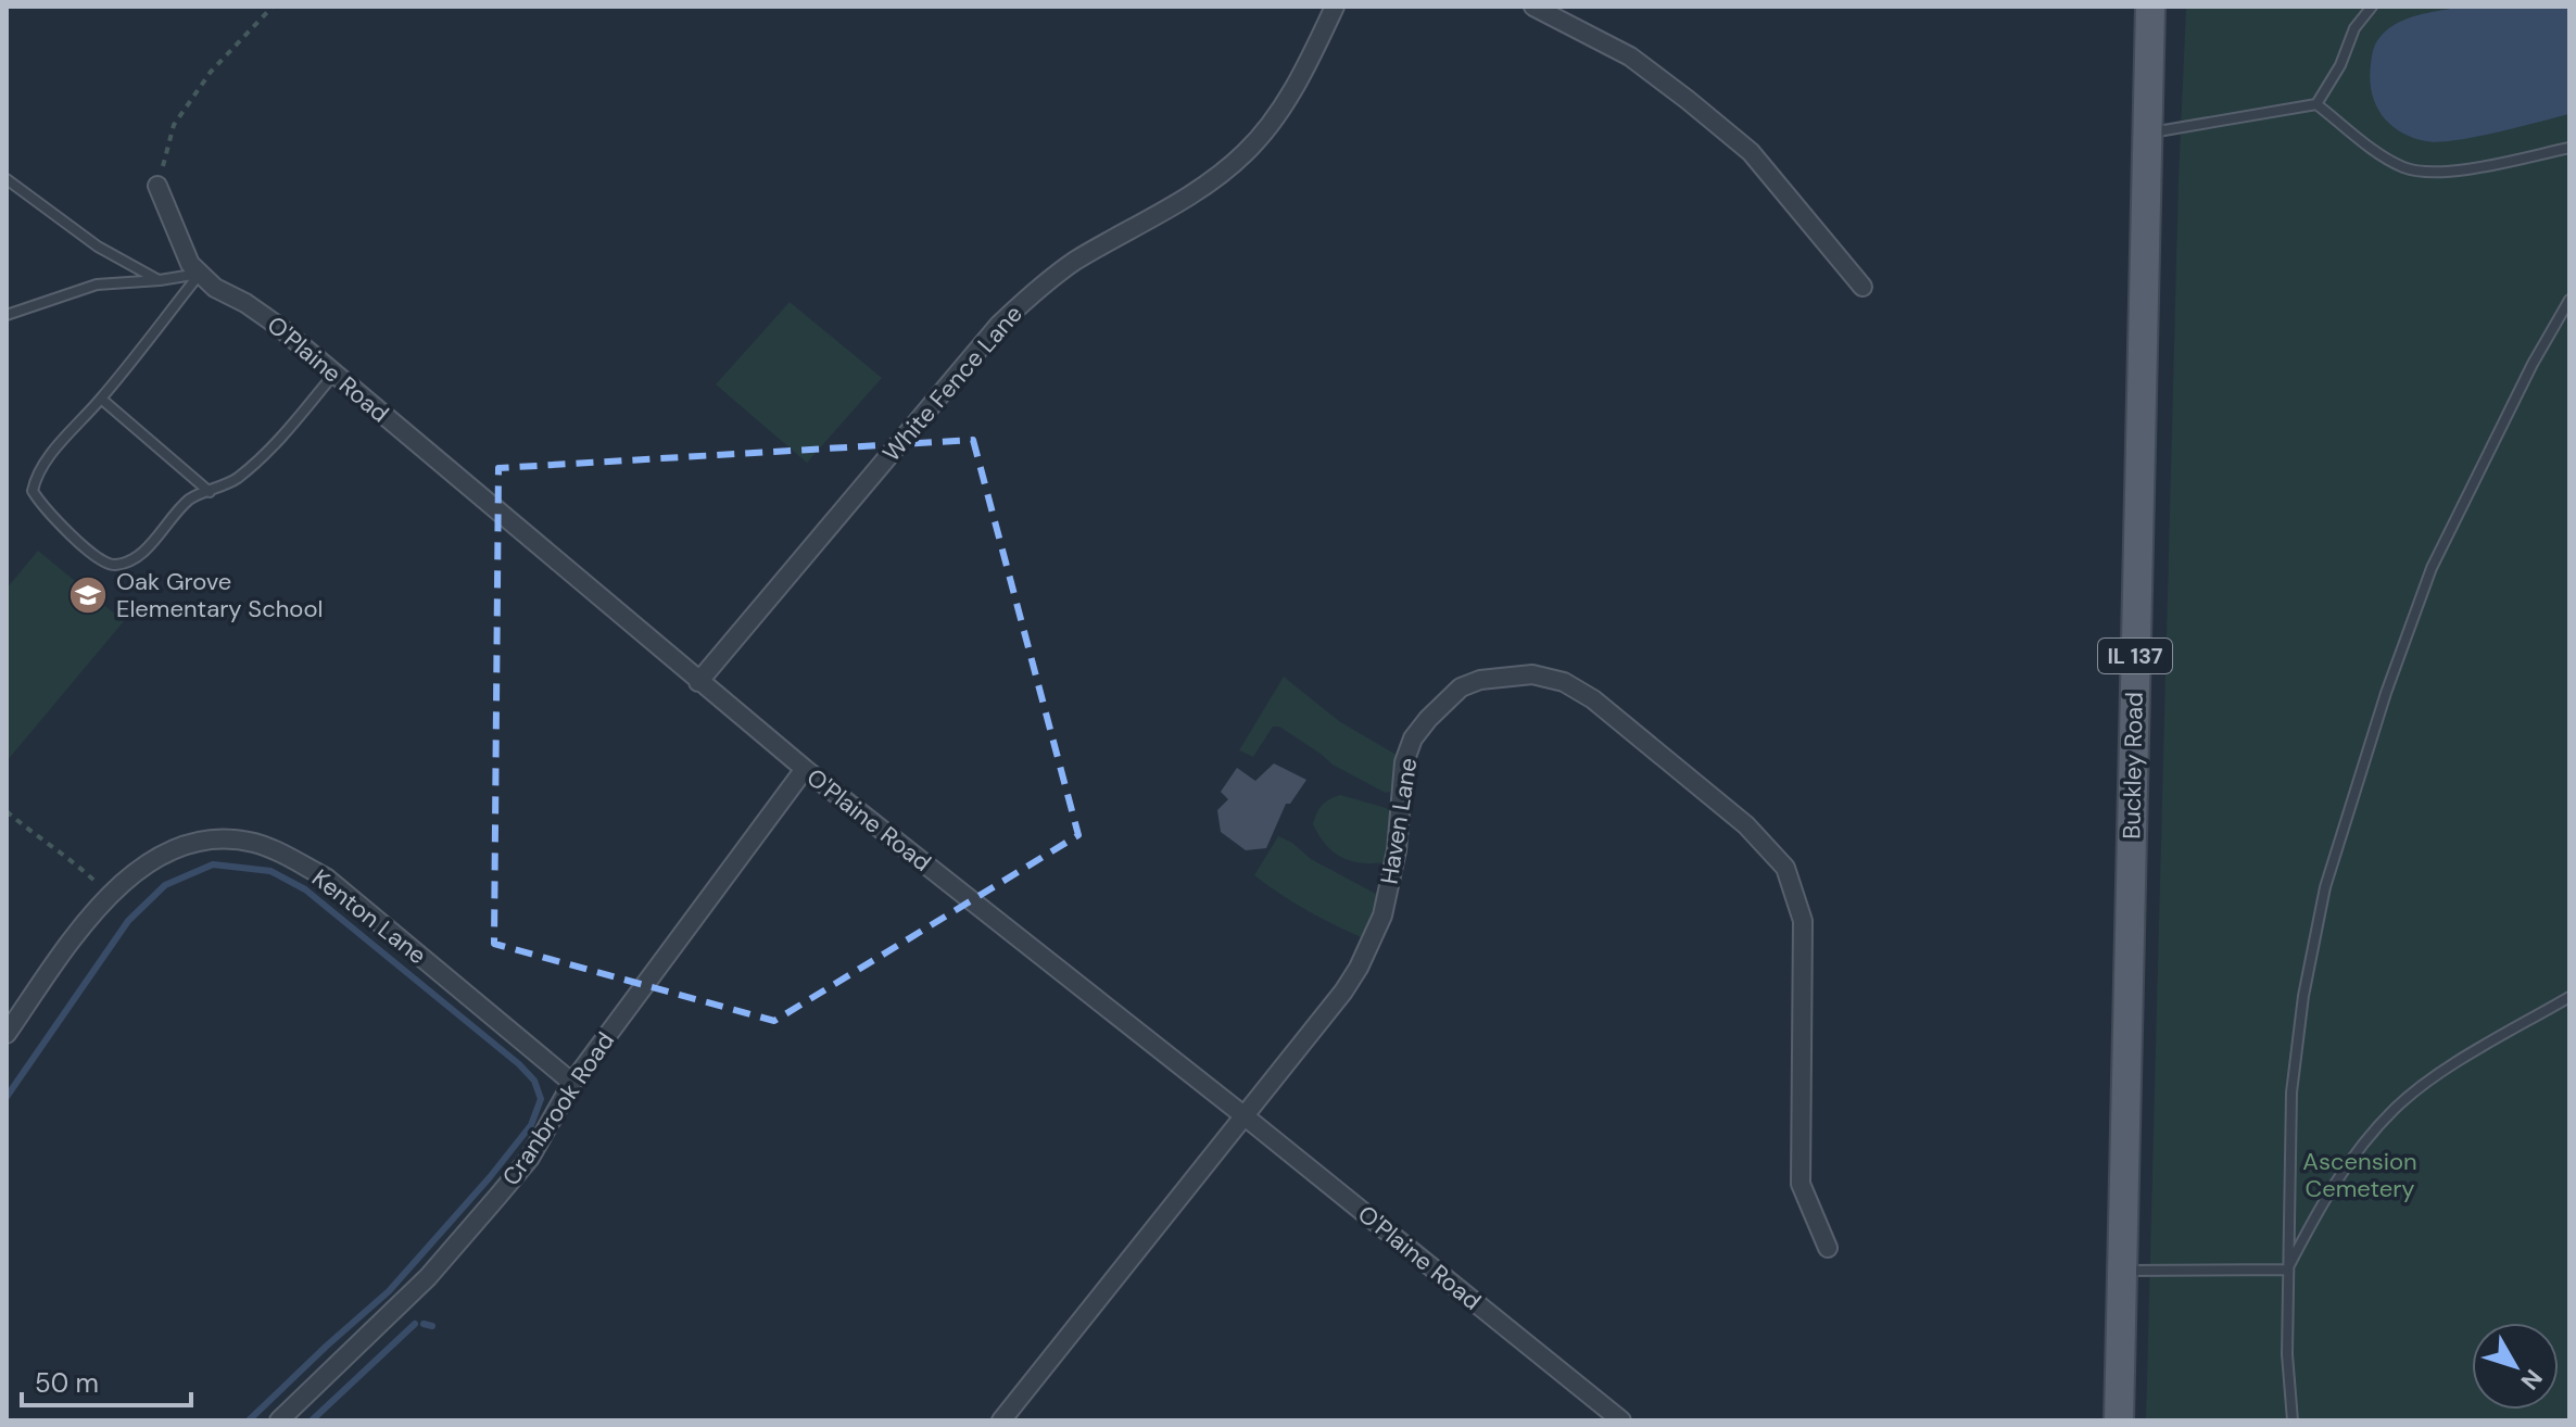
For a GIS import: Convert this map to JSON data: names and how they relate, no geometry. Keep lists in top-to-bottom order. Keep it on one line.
{"streets":{"main road":["IL 137","Buckley Road"],"street":["O'Plaine Road","White Fence Lane","Haven Lane","Kenton Lane","Cranbrook Road"]},"crossings":[["O'Plaine Road","White Fence Lane"],["O'Plaine Road","Haven Lane"],["O'Plaine Road","Cranbrook Road"],["Kenton Lane","Cranbrook Road"]],"parks":["Ascension Cemetery"],"places":{"school or university":["Oak Grove Elementary School"]},"scale_bar":"50 m","north":"bottom right"}
